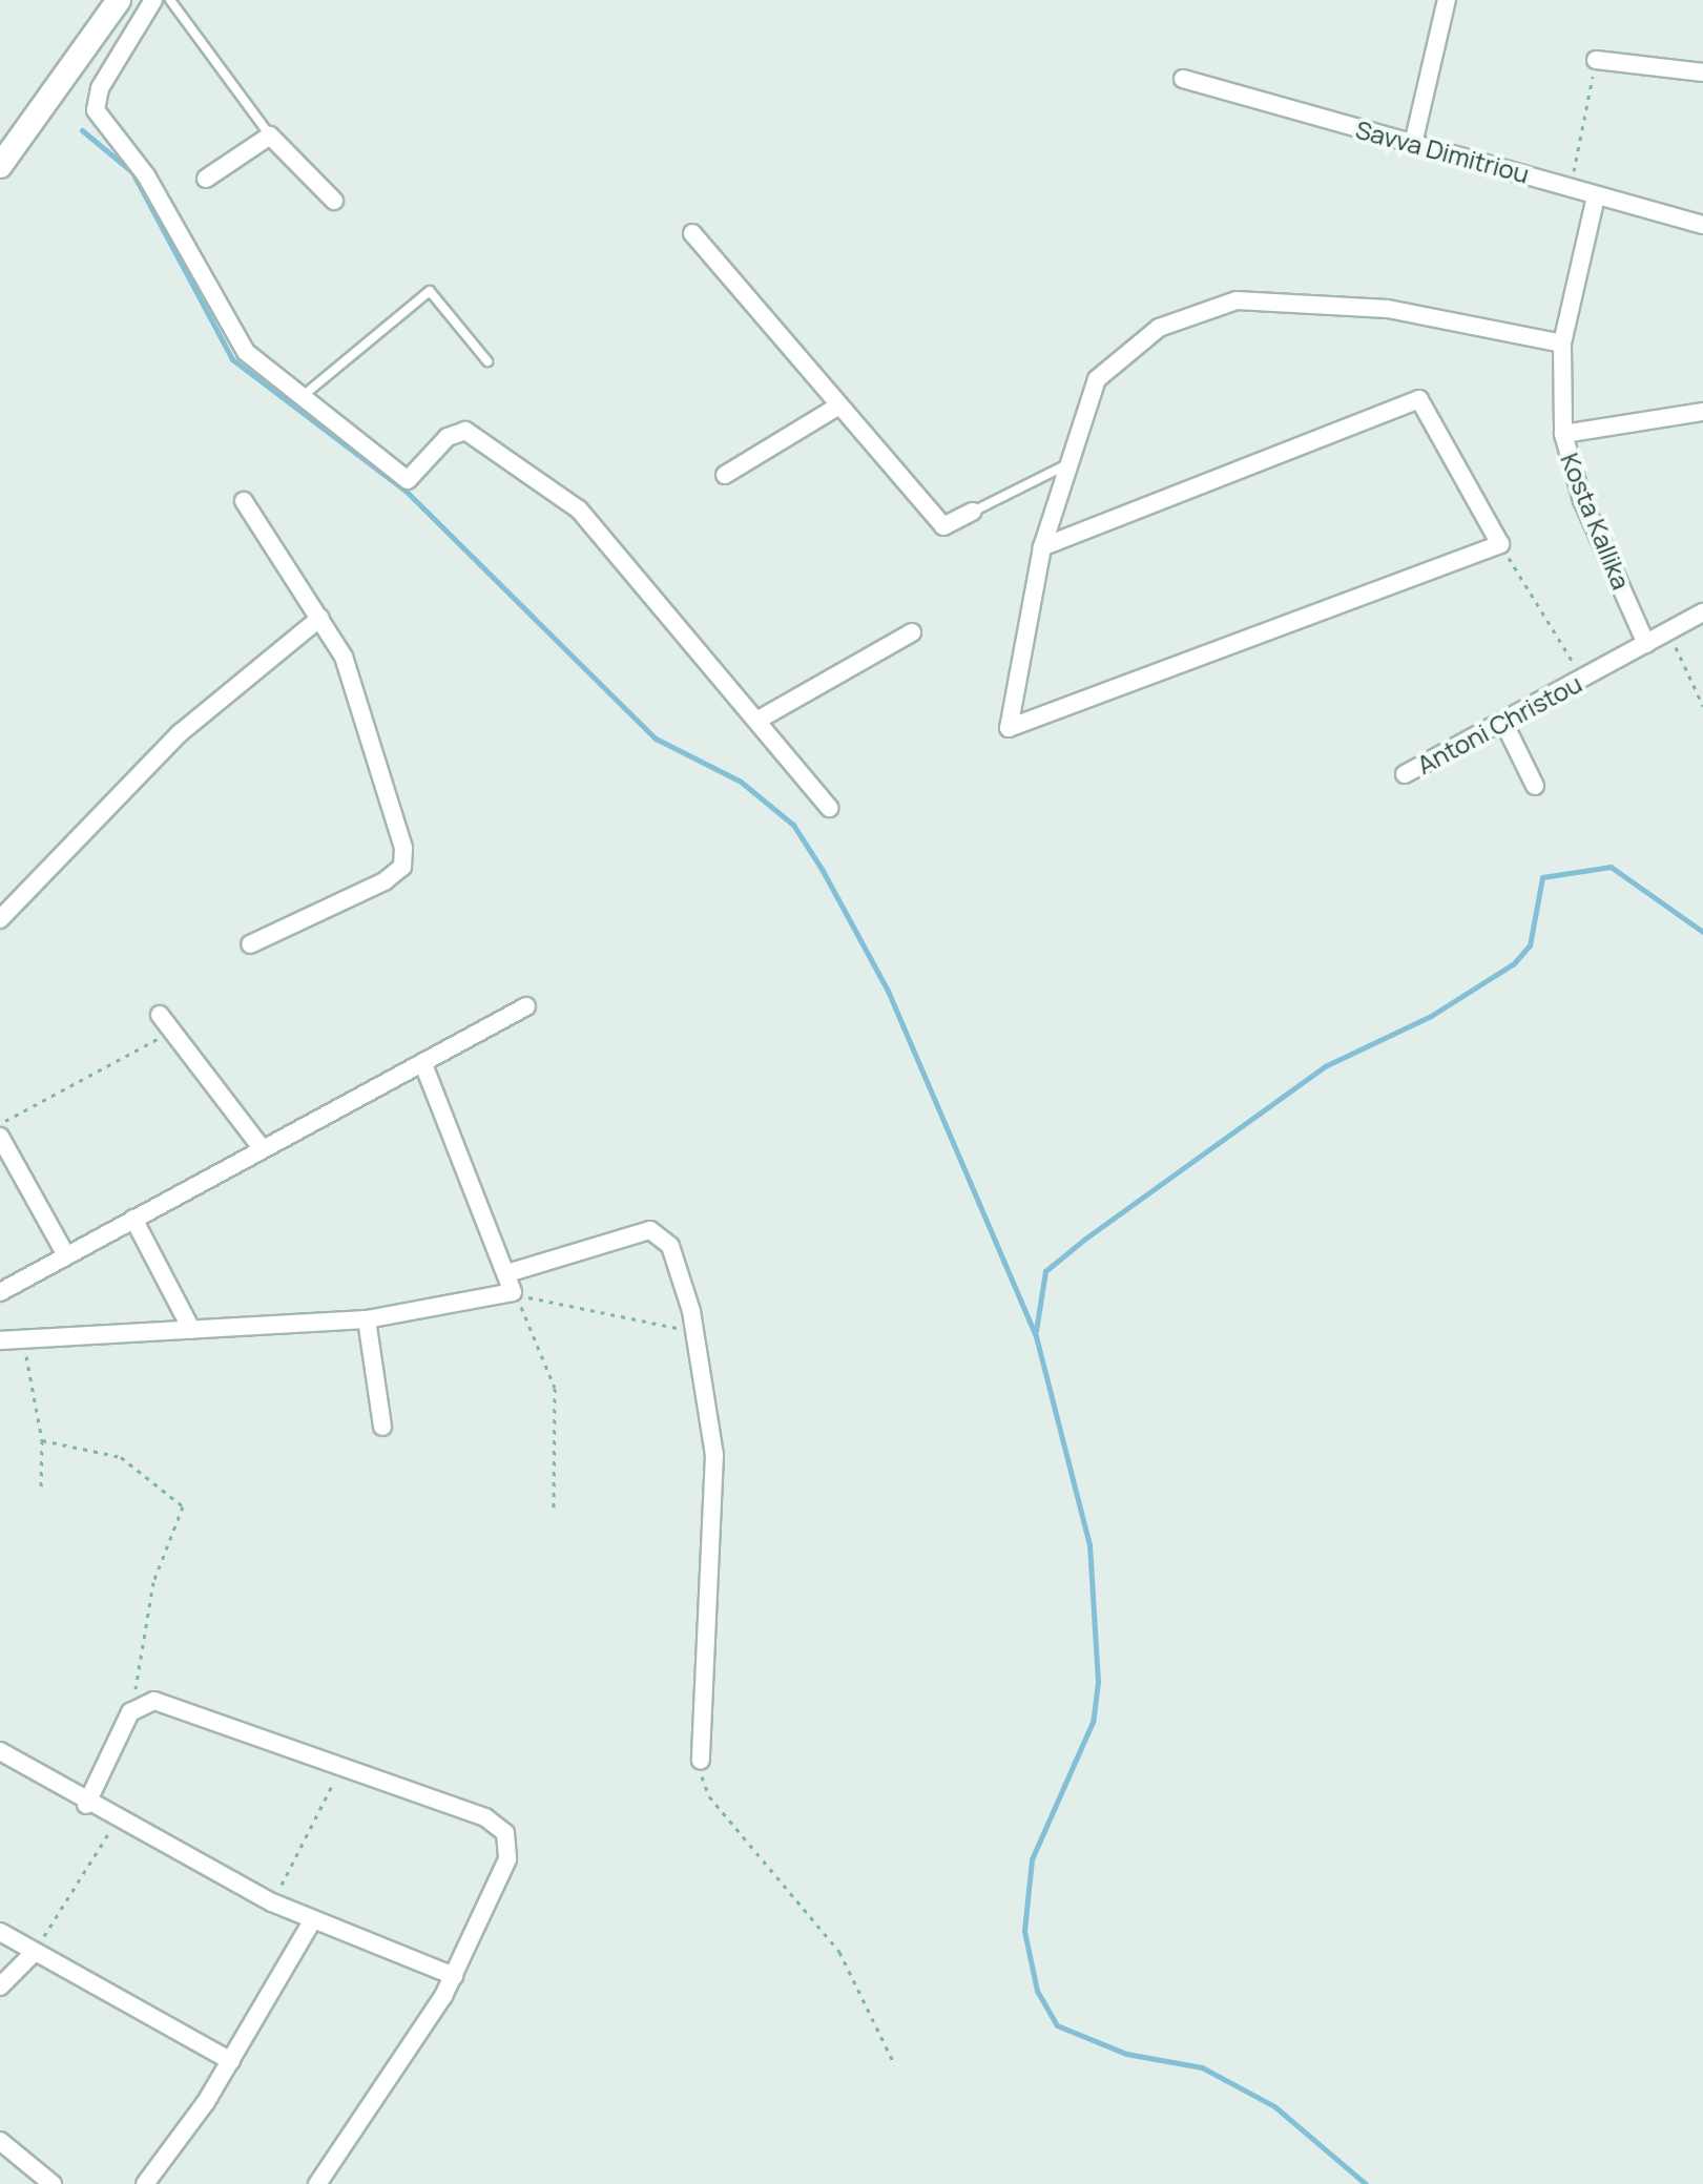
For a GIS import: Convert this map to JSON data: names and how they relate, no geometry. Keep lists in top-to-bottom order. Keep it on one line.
{"streets":{"street":["Savva Dimitriou","Kosta Kallika","Antoni Christou"]},"crossings":[["Savva Dimitriou","Kosta Kallika"],["Kosta Kallika","Antoni Christou"]]}
